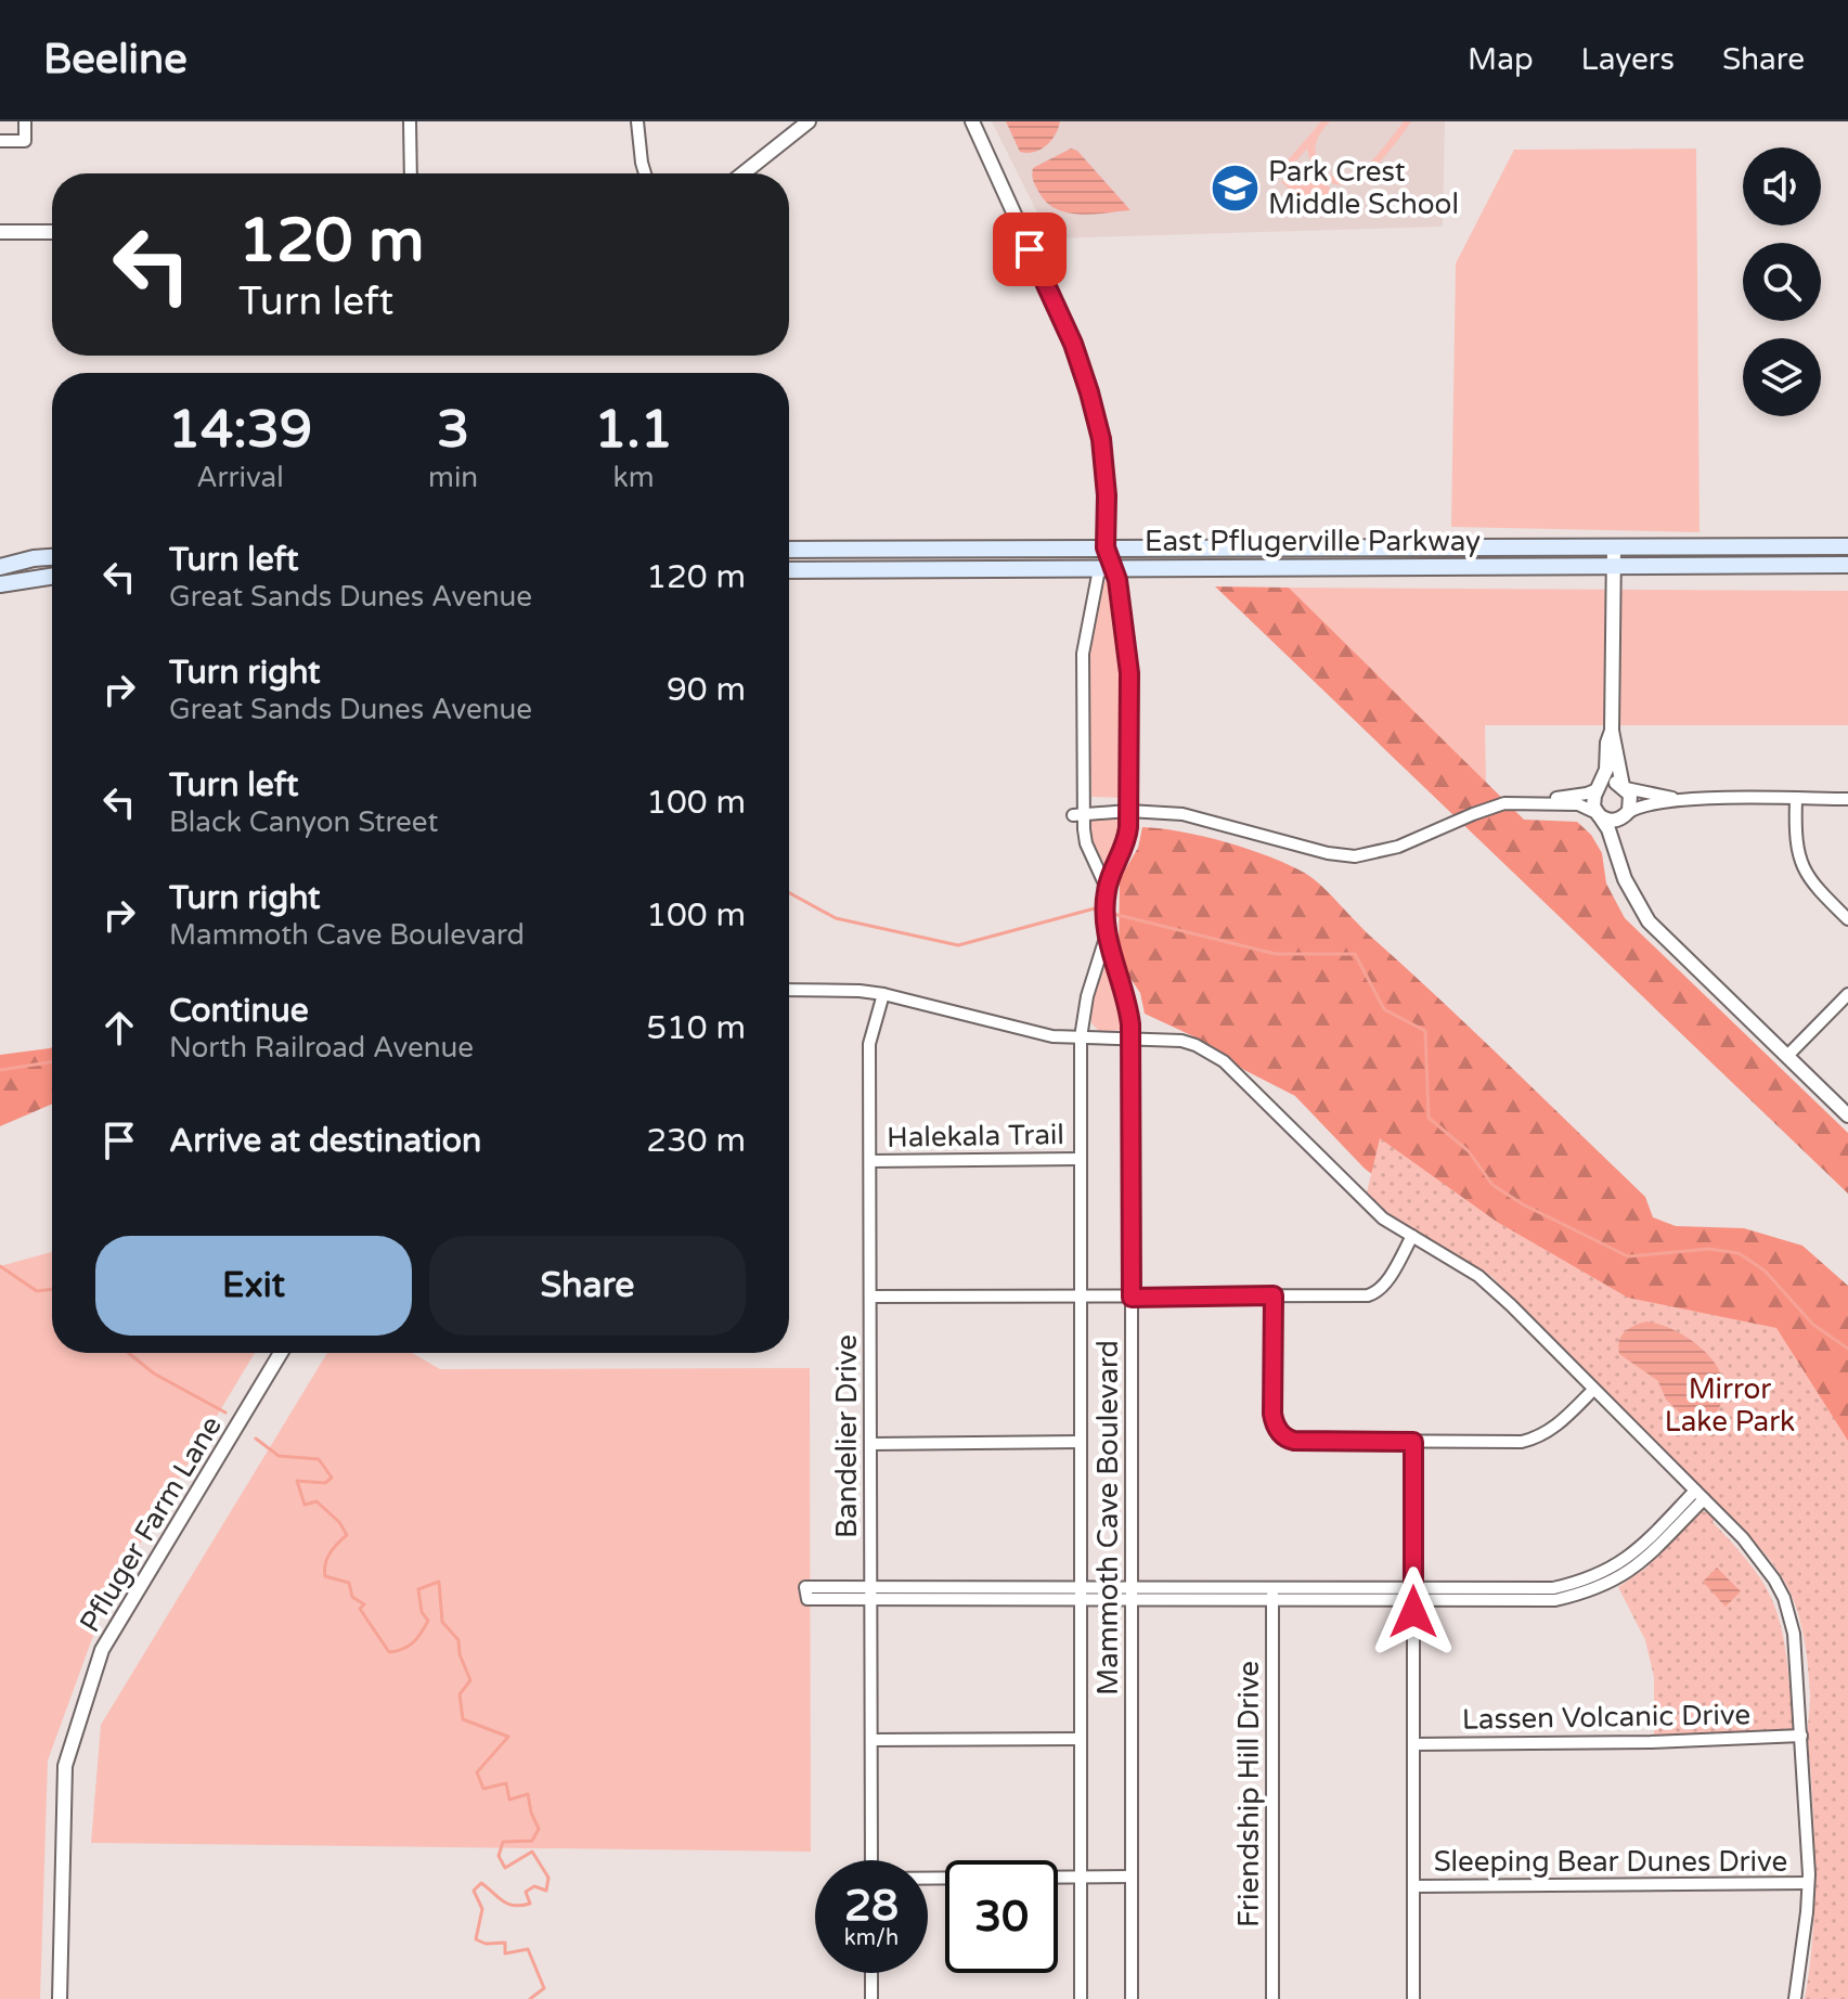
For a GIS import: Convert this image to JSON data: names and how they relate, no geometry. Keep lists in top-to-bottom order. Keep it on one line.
{"streets":{"main road":["East Pflugerville Parkway"],"street":["Halekala Trail","Bandelier Drive","Mammoth Cave Boulevard","Pfluger Farm Lane","Lassen Volcanic Drive","Friendship Hill Drive","Sleeping Bear Dunes Drive"]},"crossings":[["East Pflugerville Parkway","Mammoth Cave Boulevard"],["Halekala Trail","Bandelier Drive"],["Halekala Trail","Mammoth Cave Boulevard"]],"parks":["Mirror Lake Park"],"places":{"school or university":["Park Crest Middle School"]},"page":{"header":"Beeline","nav":["Map","Layers","Share"],"turn":["120 m","Turn left"],"eta":["14:39","Arrival","3","min","1.1","km"],"list":[{"name":"Turn left","note":"Great Sands Dunes Avenue","value":"120 m"},{"name":"Turn right","note":"Great Sands Dunes Avenue","value":"90 m"},{"name":"Turn left","note":"Black Canyon Street","value":"100 m"},{"name":"Turn right","note":"Mammoth Cave Boulevard","value":"100 m"},{"name":"Continue","note":"North Railroad Avenue","value":"510 m"},{"name":"Arrive at destination","value":"230 m"}],"buttons":["Exit","Share"],"speed":"28 km/h","limit":"30"}}
